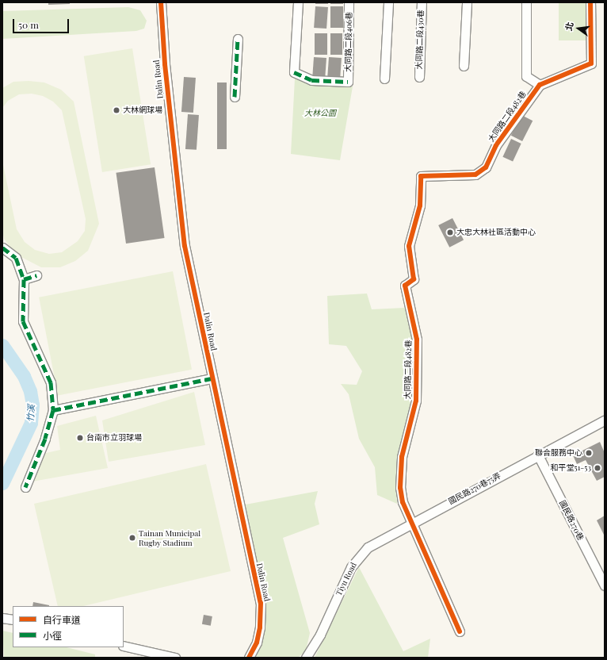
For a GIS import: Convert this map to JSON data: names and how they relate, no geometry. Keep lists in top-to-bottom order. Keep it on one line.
{"streets":{"street":["大同路二段430巷","大同路二段406巷","Dalin Road","大同路二段482巷","國民路270巷75弄","國民路270巷","Tiyu Road"]},"crossings":[["大同路二段482巷","國民路270巷75弄"],["大同路二段482巷","Tiyu Road"],["國民路270巷75弄","國民路270巷"],["國民路270巷75弄","Tiyu Road"]],"water":["竹溪"],"parks":["大林公園"],"places":["大林網球場","大忠大林社區活動中心","台南市立羽球場","聯合服務中心","和平堂51-53","Tainan Municipal Rugby Stadium"],"legend":["自行車道","小徑"],"scale_bar":"50 m","north":"left"}
